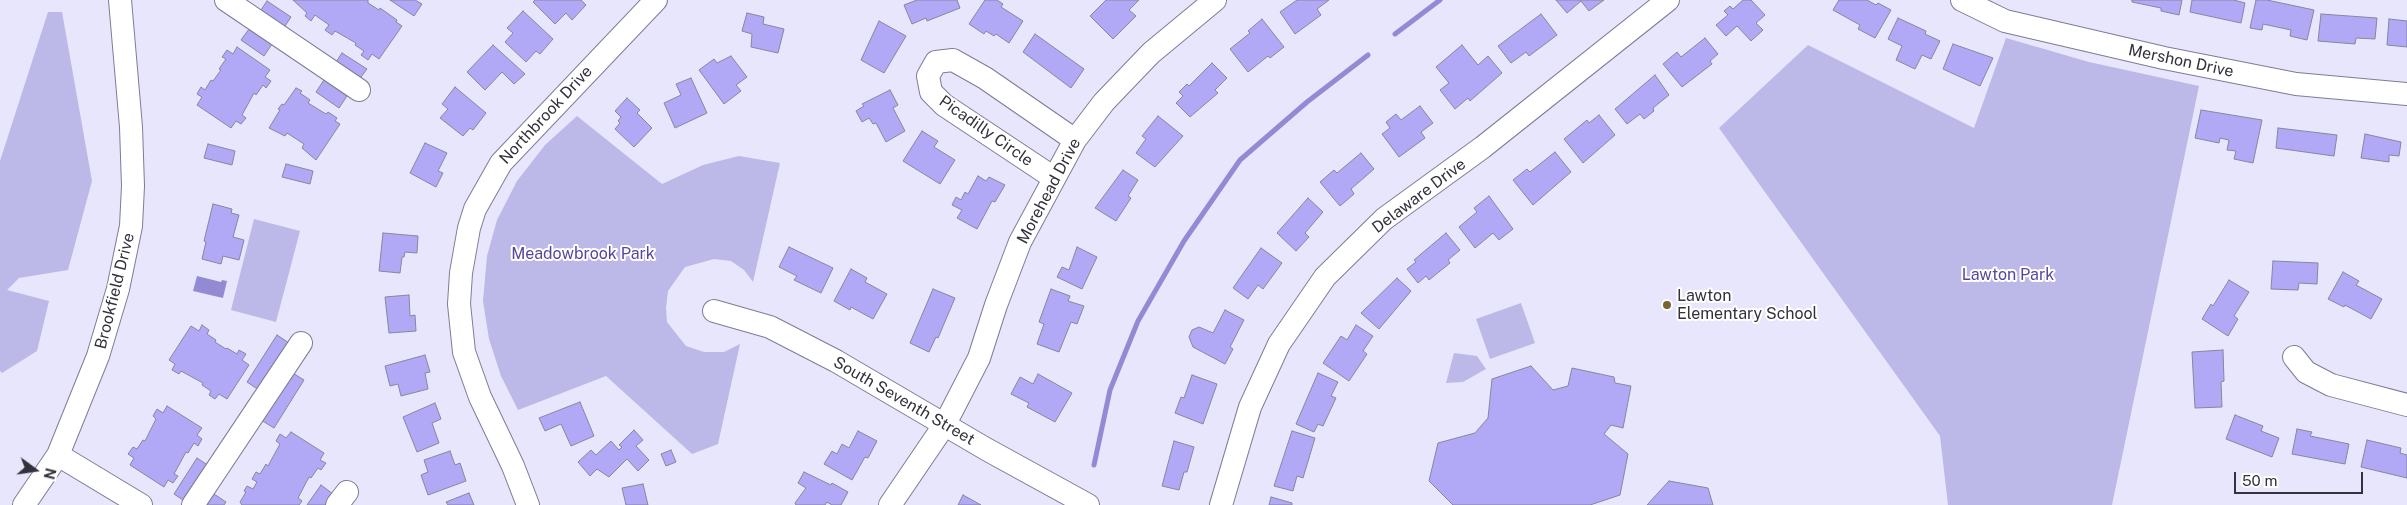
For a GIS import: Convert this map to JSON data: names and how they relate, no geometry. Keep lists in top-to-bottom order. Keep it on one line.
{"streets":{"street":["Mershon Drive","Northbrook Drive","Picadilly Circle","Morehead Drive","Delaware Drive","Brookfield Drive","South Seventh Street"]},"crossings":[["Picadilly Circle","Morehead Drive"],["Morehead Drive","South Seventh Street"]],"parks":["Meadowbrook Park","Lawton Park"],"places":["Lawton Elementary School"],"scale_bar":"50 m","north":"right"}
